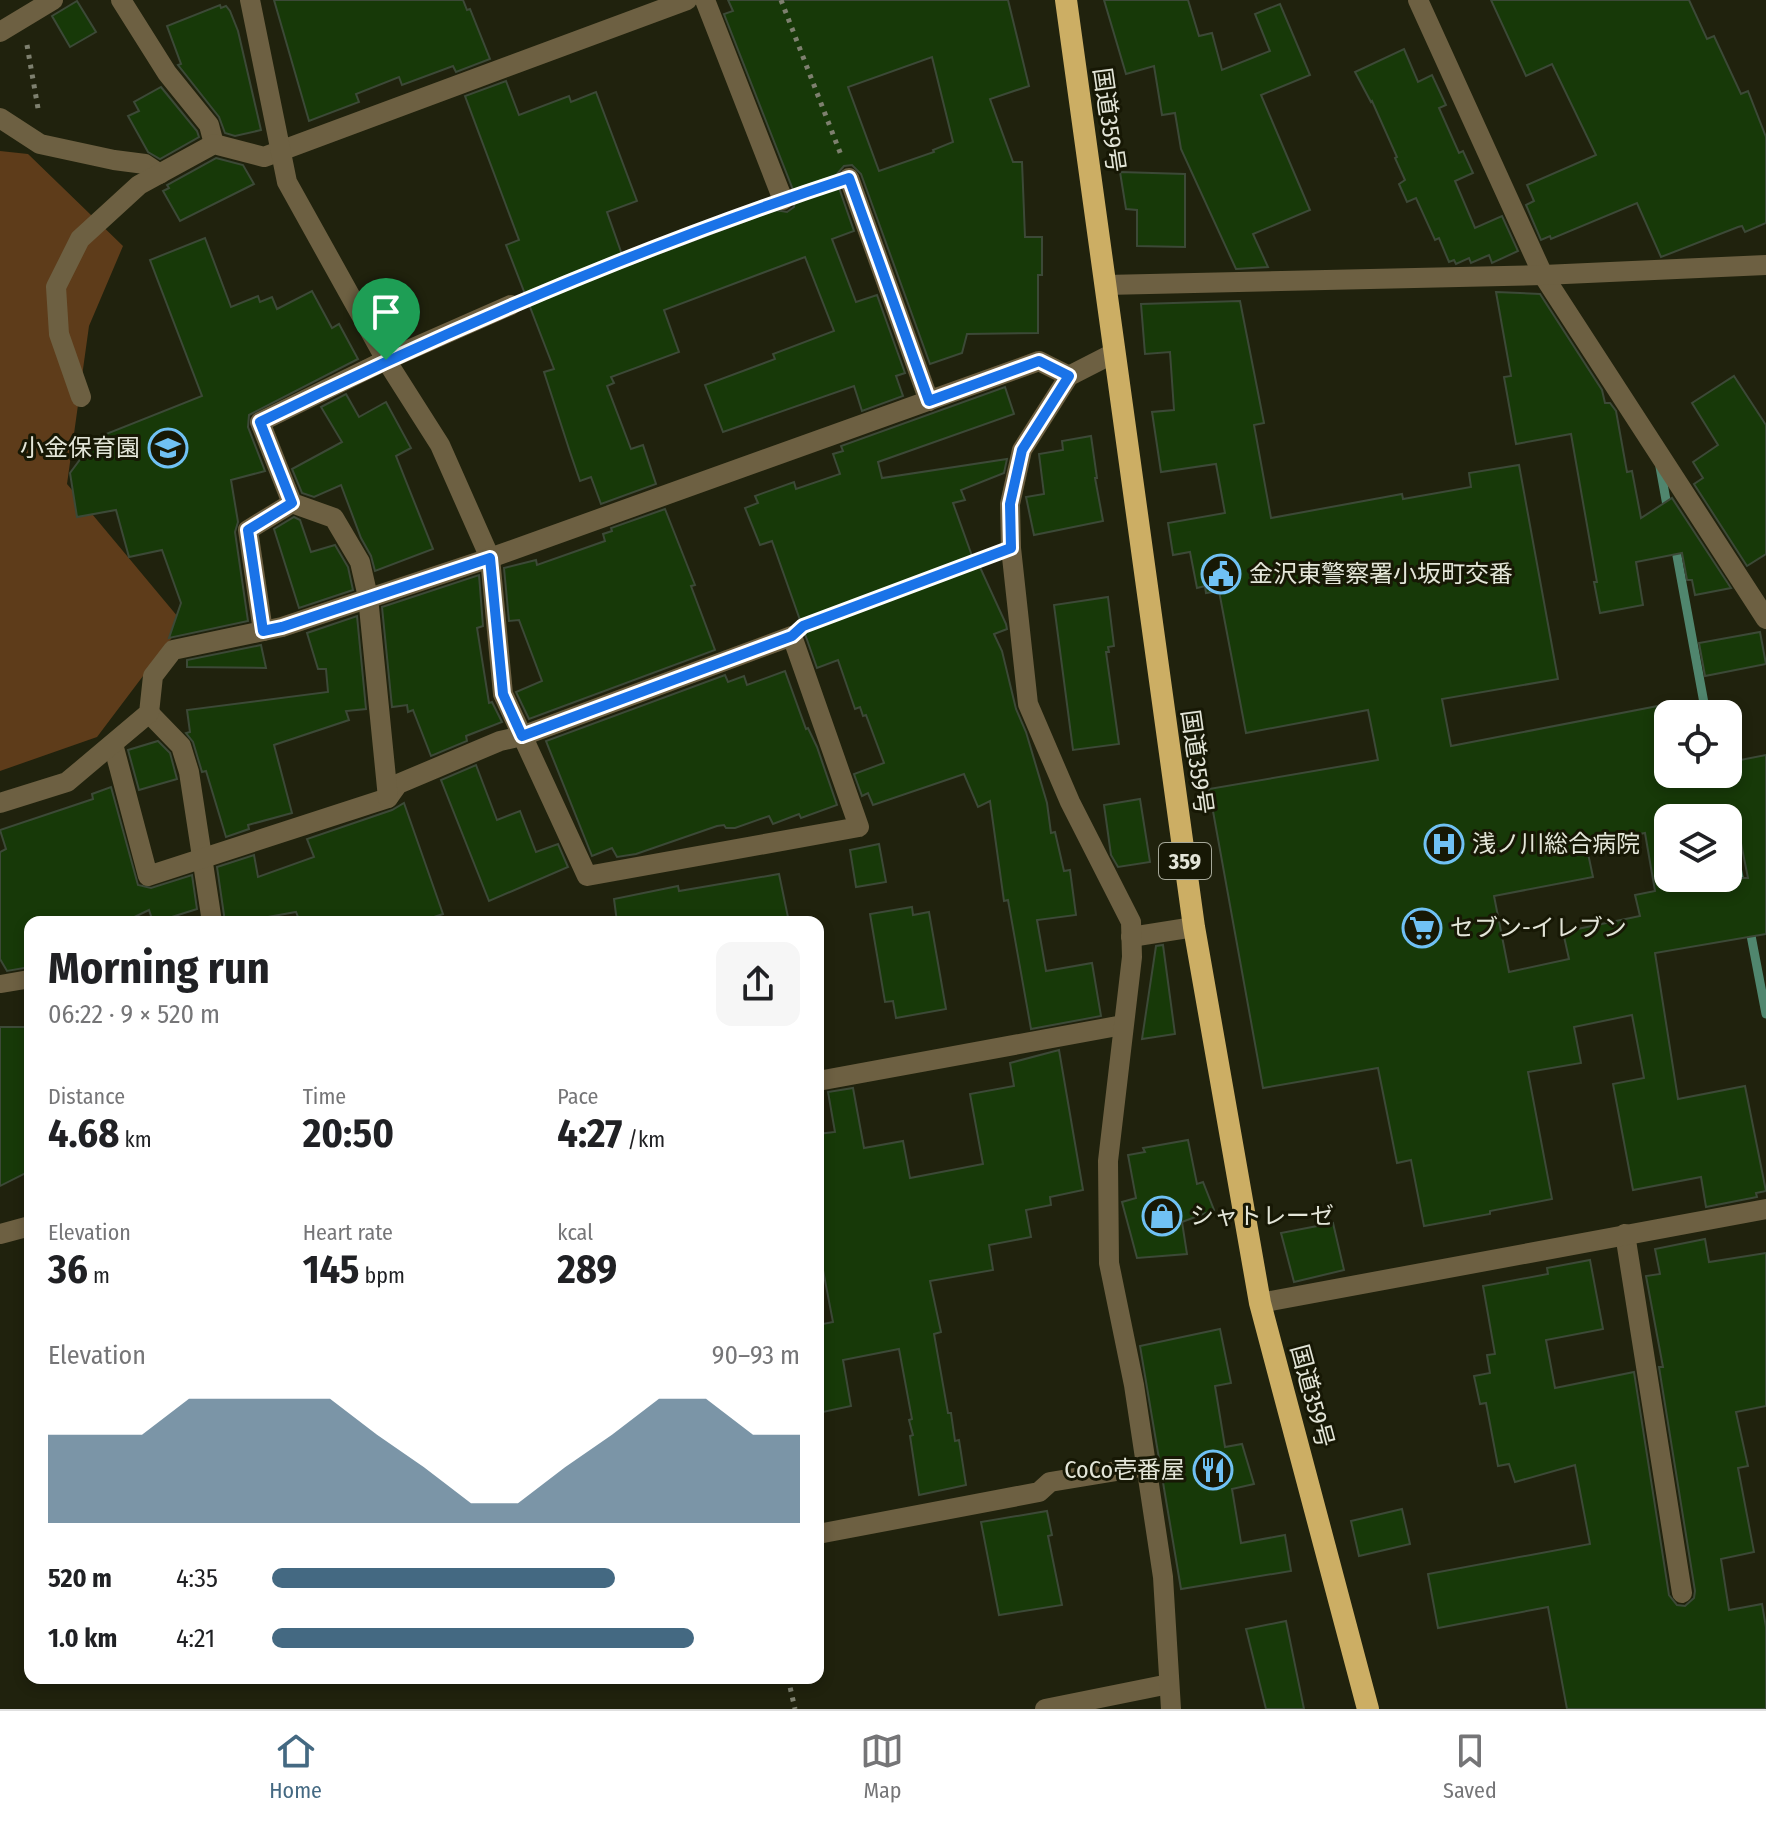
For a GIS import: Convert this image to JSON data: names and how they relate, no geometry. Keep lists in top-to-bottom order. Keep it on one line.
{"streets":{"highway":["国道359号","359"]},"places":{"school or university":["小金保育園"],"public building":["金沢東警察署小坂町交番"],"hospital":["浅ノ川総合病院"],"supermarket":["セブン-イレブン"],"shop":["シャトレーゼ"],"restaurant":["CoCo壱番屋"]},"page":{"heading":["Morning run","06:22 · 9 × 520 m"],"stats":[["Distance","4.68 km"],["Time","20:50"],["Pace","4:27 /km"],["Elevation","36 m"],["Heart rate","145 bpm"],["kcal","289"]],"chart":["Elevation","90–93 m"],"list":[{"name":"520 m","note":"4:35"},{"name":"1.0 km","note":"4:21"}],"tabs":["Home","Map","Saved"]}}
